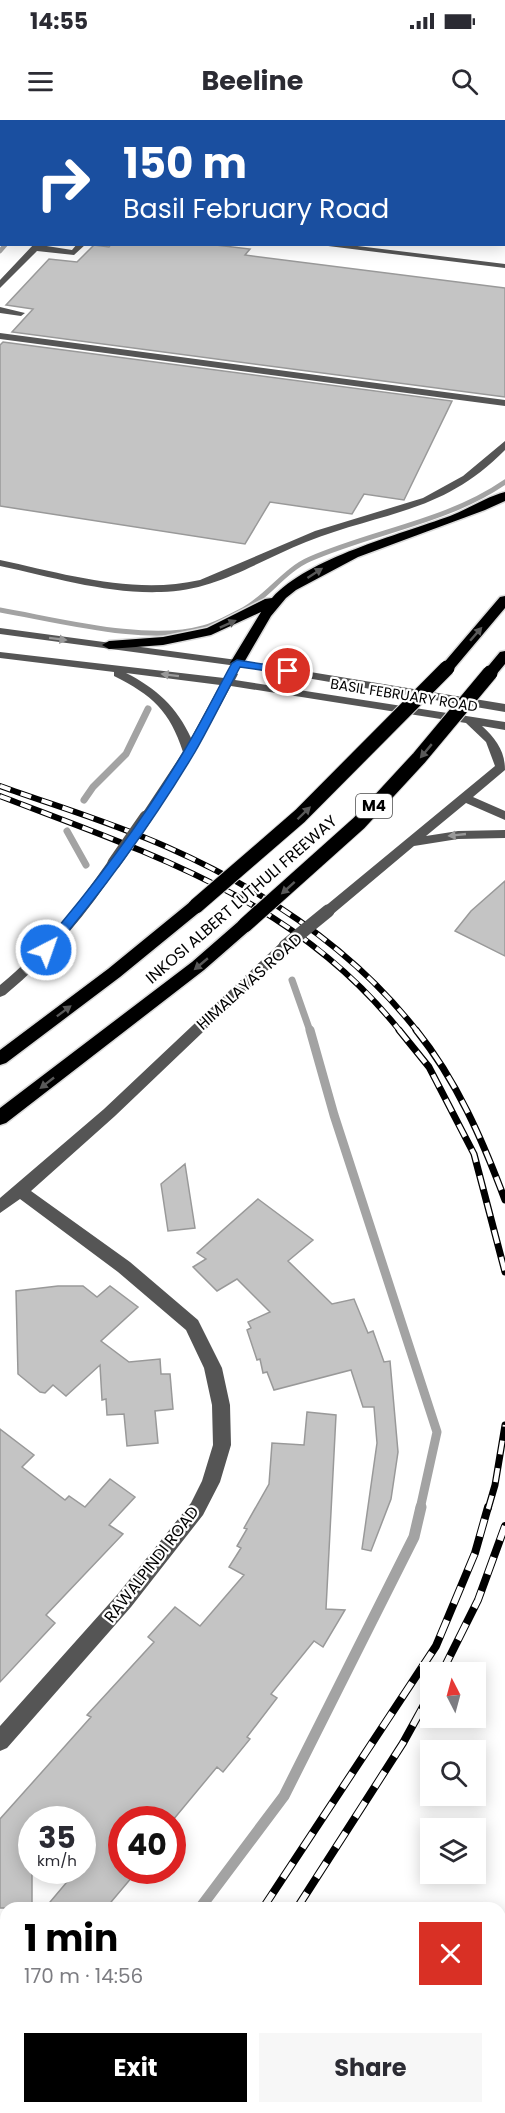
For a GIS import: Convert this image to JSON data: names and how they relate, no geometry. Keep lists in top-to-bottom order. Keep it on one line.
{"streets":{"highway":["M4","INKOSI ALBERT LUTHULI FREEWAY"],"street":["BASIL FEBRUARY ROAD","HIMALAYAS ROAD","RAWALPINDI ROAD"]},"crossings":[["HIMALAYAS ROAD","RAWALPINDI ROAD"]],"north":"top","page":{"status":"14:55","header":"Beeline","turn":["150 m","Basil February Road"],"speed":"35 km/h","limit":"40","heading":["1 min","170 m · 14:56"],"buttons":["Exit","Share"]}}
